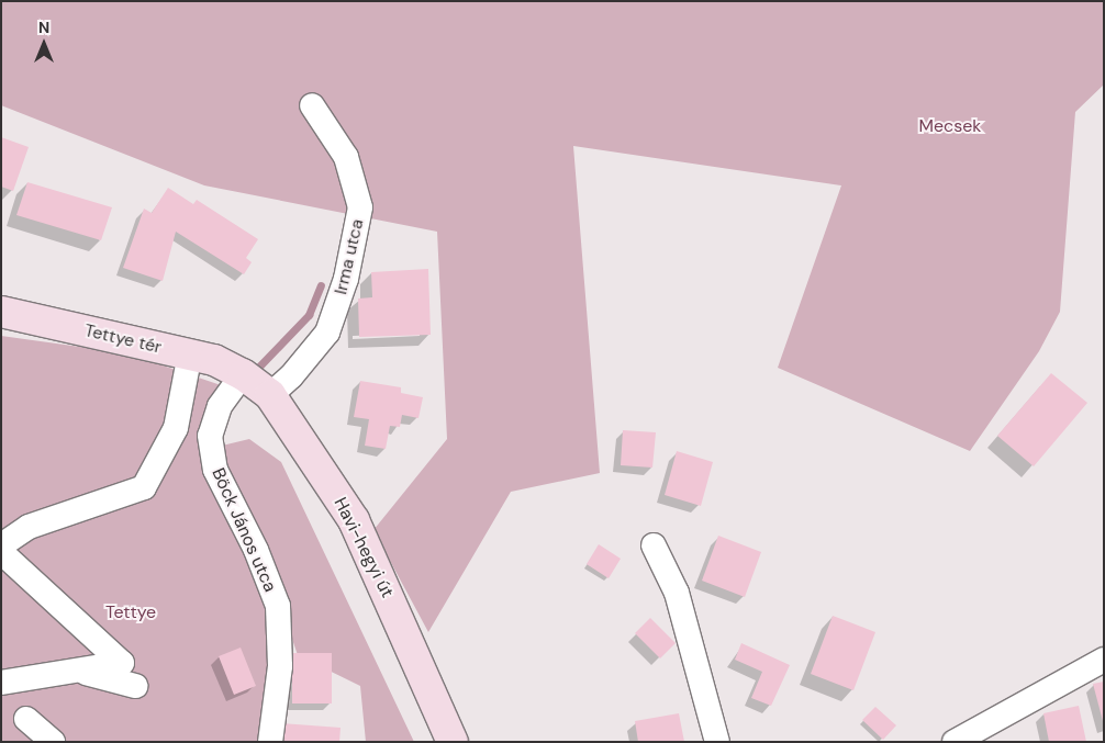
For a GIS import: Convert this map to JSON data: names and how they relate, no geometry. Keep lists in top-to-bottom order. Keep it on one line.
{"streets":{"street":["Irma utca","Tettye tér","Böck János utca","Havi-hegyi út"]},"crossings":[["Irma utca","Havi-hegyi út"],["Tettye tér","Böck János utca"],["Tettye tér","Havi-hegyi út"],["Böck János utca","Havi-hegyi út"]],"parks":["Mecsek","Tettye"],"north":"top"}
